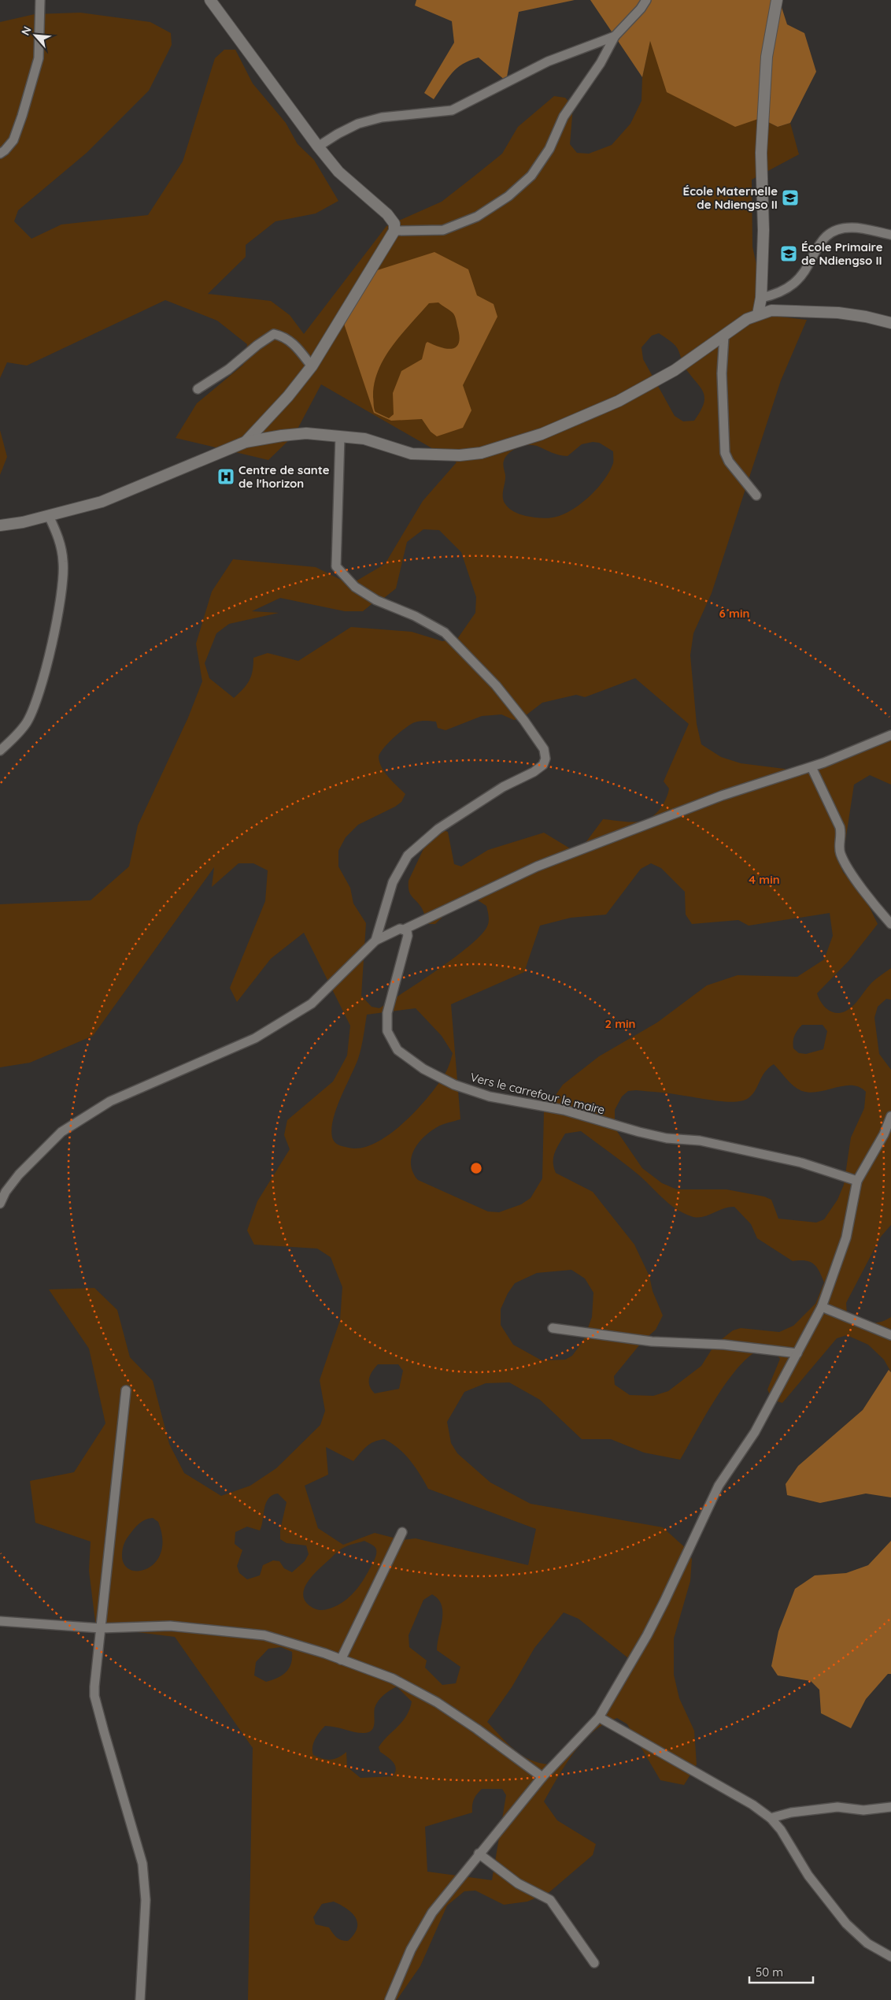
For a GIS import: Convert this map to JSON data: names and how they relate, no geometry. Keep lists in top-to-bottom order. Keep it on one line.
{"streets":{"street":["Vers le carrefour le maire"]},"places":{"school or university":["École Maternelle de Ndiengso II","École Primaire de Ndiengso II"],"hospital":["Centre de sante de l'horizon"]},"scale_bar":"50 m","north":"top left","rings":["6 min","4 min","2 min"]}
